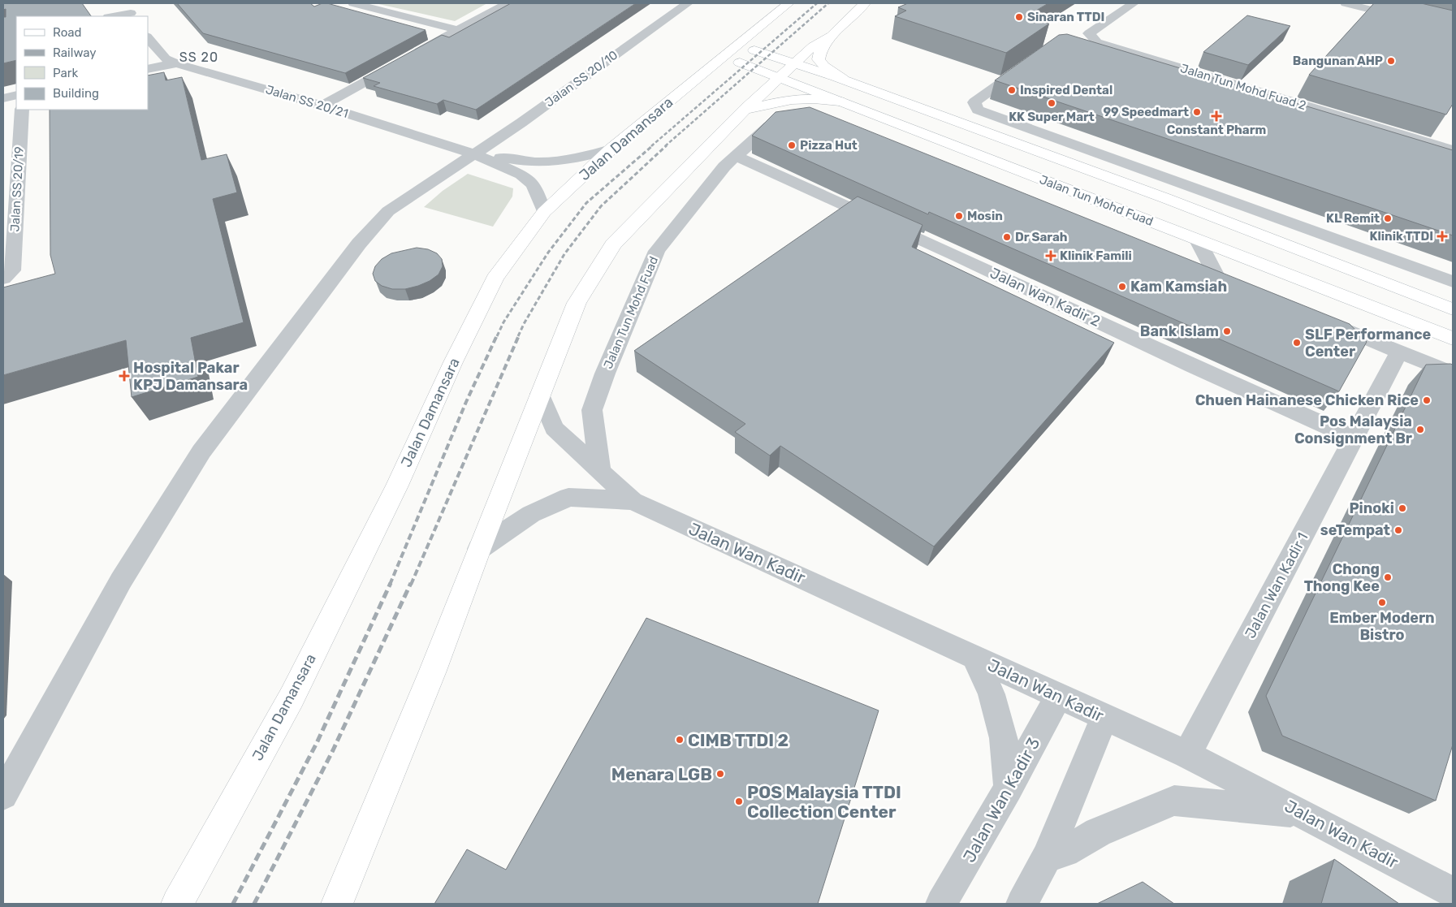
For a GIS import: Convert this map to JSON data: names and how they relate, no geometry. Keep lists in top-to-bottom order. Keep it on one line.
{"streets":{"main road":["Jalan Damansara","Jalan Tun Mohd Fuad"],"street":["Jalan SS 20/10","Jalan Tun Mohd Fuad 2","Jalan SS 20/21","Jalan SS 20/19","Jalan Wan Kadir 2","Jalan Wan Kadir","Jalan Wan Kadir 1","Jalan Wan Kadir 3"]},"crossings":[["Jalan SS 20/10","Jalan SS 20/21"],["Jalan SS 20/21","Jalan Damansara"],["Jalan Tun Mohd Fuad","Jalan Wan Kadir 2"],["Jalan Tun Mohd Fuad","Jalan Wan Kadir"],["Jalan Wan Kadir 2","Jalan Wan Kadir 1"],["Jalan Wan Kadir","Jalan Wan Kadir 1"],["Jalan Wan Kadir","Jalan Wan Kadir 3"]],"districts":["SS 20"],"places":{"other":["Sinaran TTDI","Bangunan AHP","Inspired Dental","KK Super Mart","99 Speedmart","Pizza Hut","Mosin","KL Remit","Dr Sarah","Kam Kamsiah","Bank Islam","SLF Performance Center","Chuen Hainanese Chicken Rice","Pos Malaysia Consignment Br","Pinoki","seTempat","Chong Thong Kee","Ember Modern Bistro","CIMB TTDI 2","Menara LGB","POS Malaysia TTDI Collection Center"],"health":["Constant Pharm","Klinik TTDI","Klinik Famili","Hospital Pakar KPJ Damansara"]},"legend":["Road","Railway","Park","Building"]}
